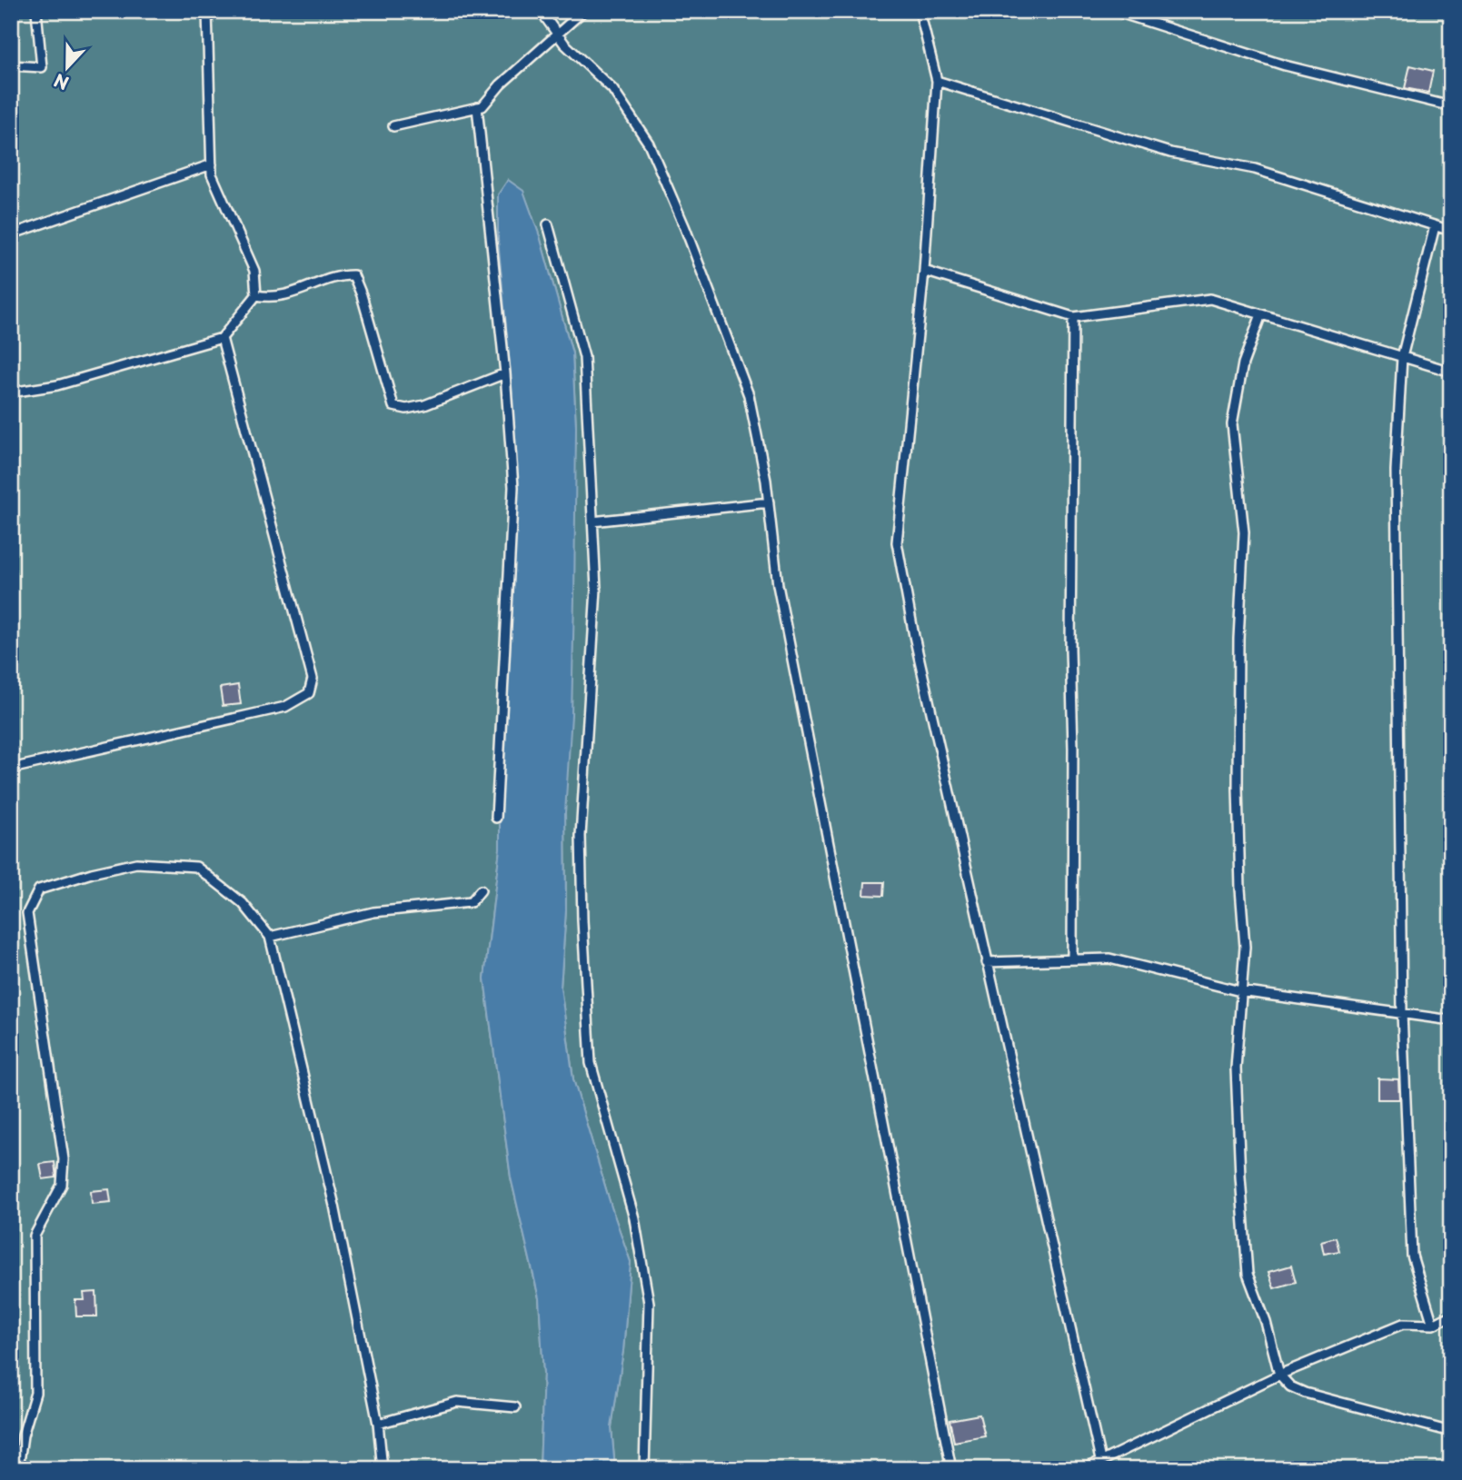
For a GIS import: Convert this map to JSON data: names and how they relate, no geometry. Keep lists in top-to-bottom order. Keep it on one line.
{"north":"bottom"}
